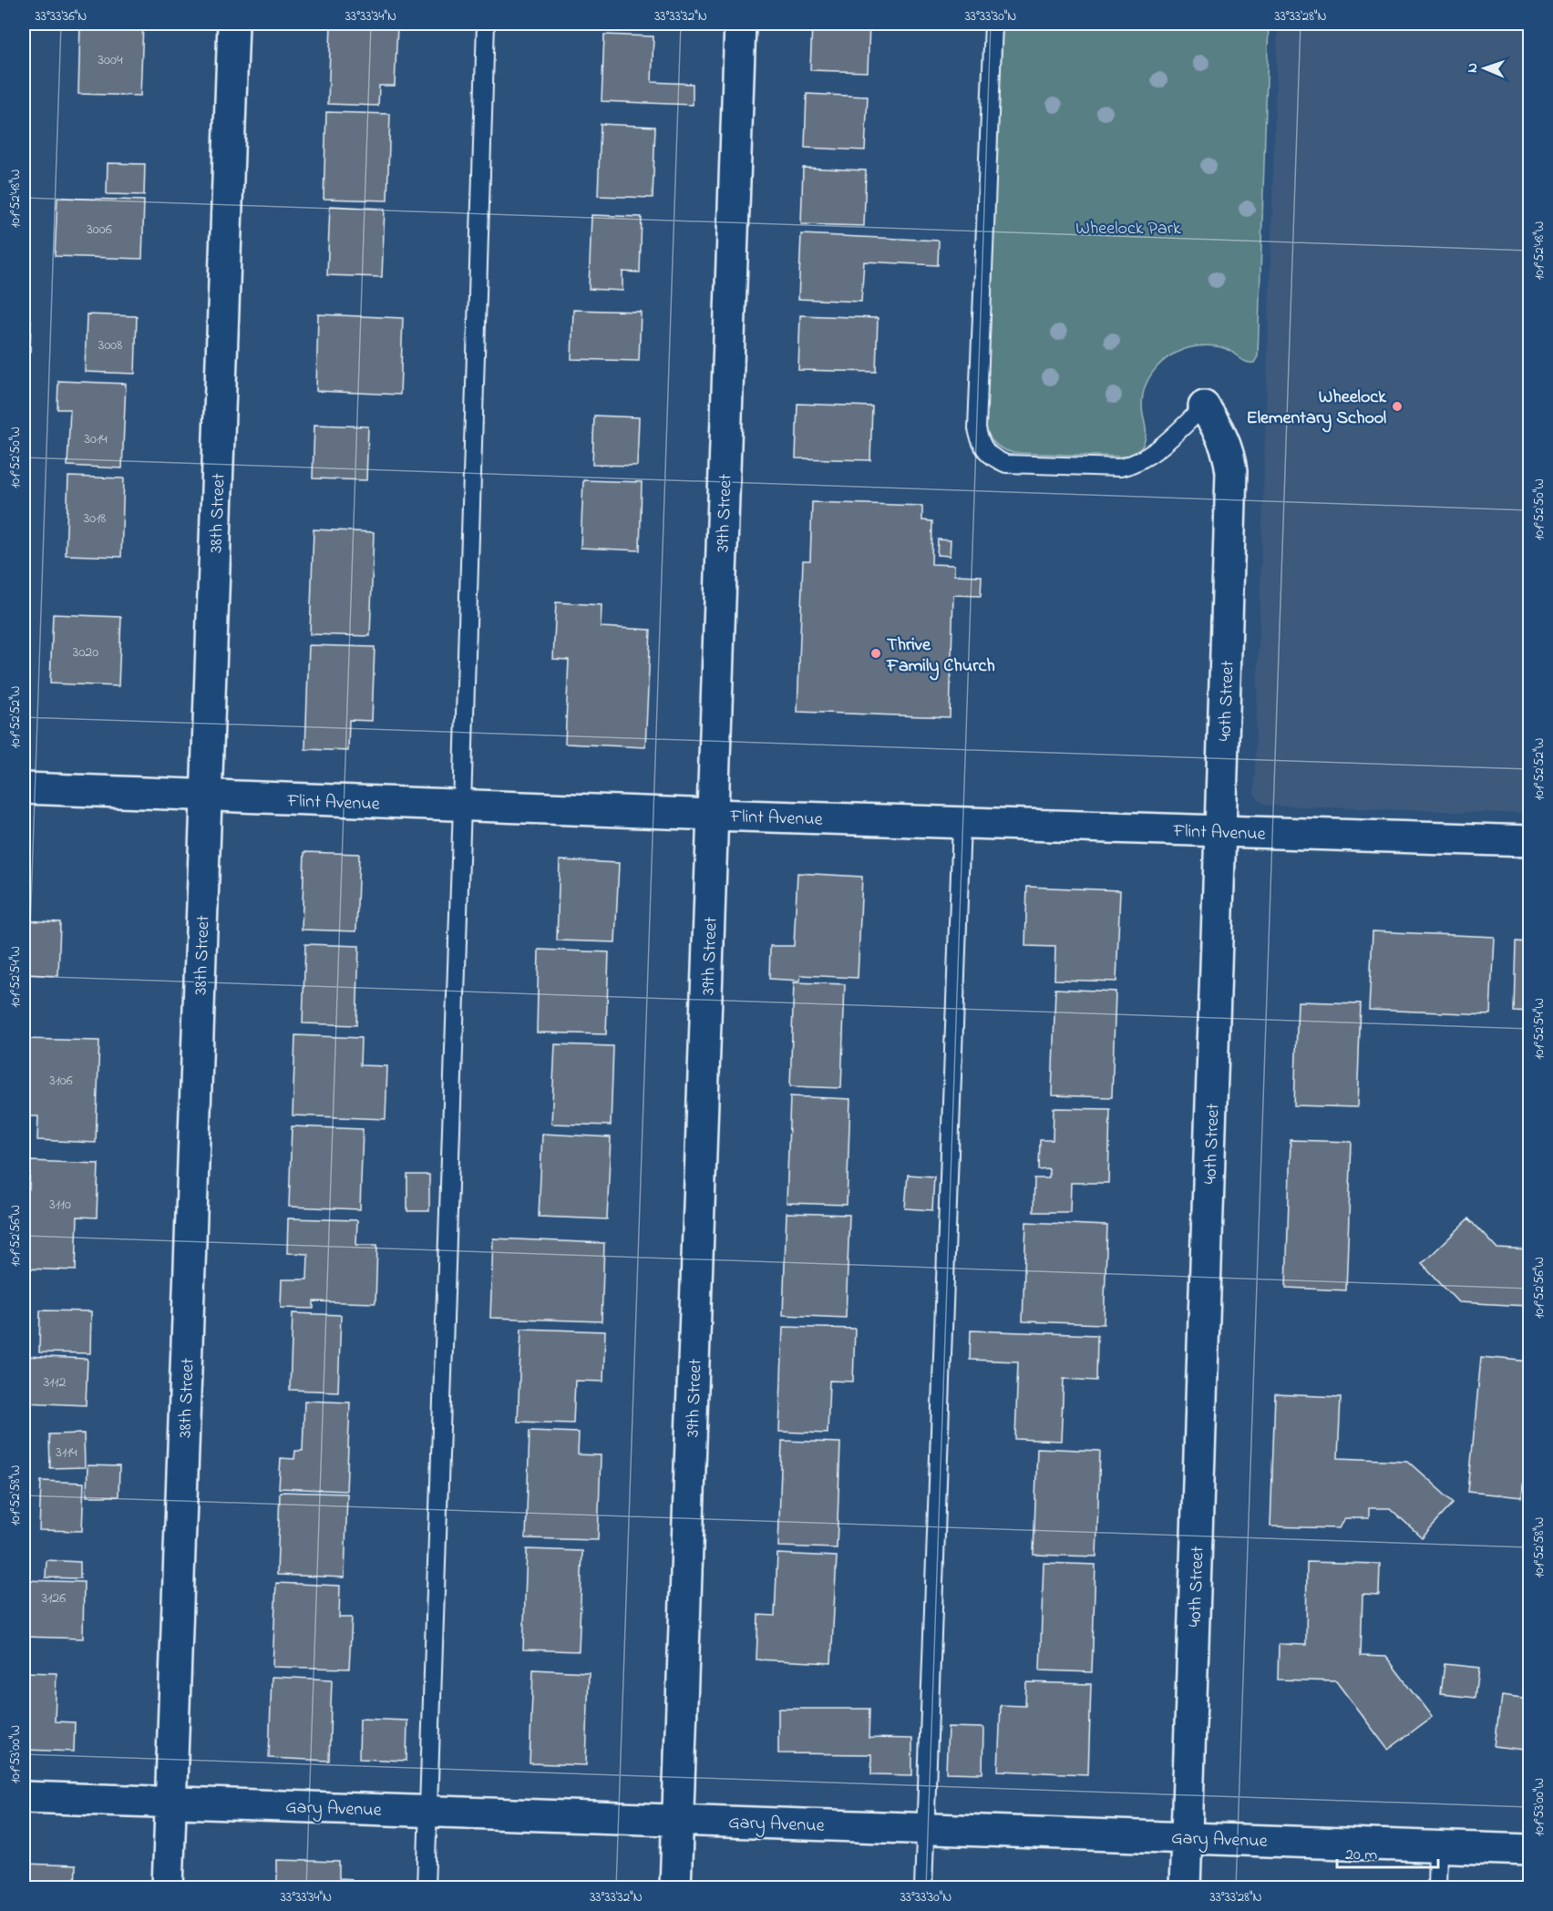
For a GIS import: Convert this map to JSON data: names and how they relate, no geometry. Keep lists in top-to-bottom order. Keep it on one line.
{"streets":{"street":["38th Street","39th Street","40th Street","Flint Avenue","Gary Avenue"]},"crossings":[["38th Street","Flint Avenue"],["38th Street","Gary Avenue"],["39th Street","Flint Avenue"],["39th Street","Gary Avenue"],["40th Street","Flint Avenue"],["40th Street","Gary Avenue"]],"parks":["Wheelock Park"],"places":["Wheelock Elementary School","Thrive Family Church"],"house_numbers":["3004","3006","3008","3014","3018","3020","3106","3110","3112","3114","3126"],"scale_bar":"20 m","north":"left","coordinates":["33°33'36\"N","33°33'34\"N","33°33'32\"N","33°33'30\"N","33°33'28\"N","101°52'48\"W","101°52'50\"W","101°52'52\"W","101°52'54\"W","101°52'56\"W","101°52'58\"W","101°53'00\"W"]}
